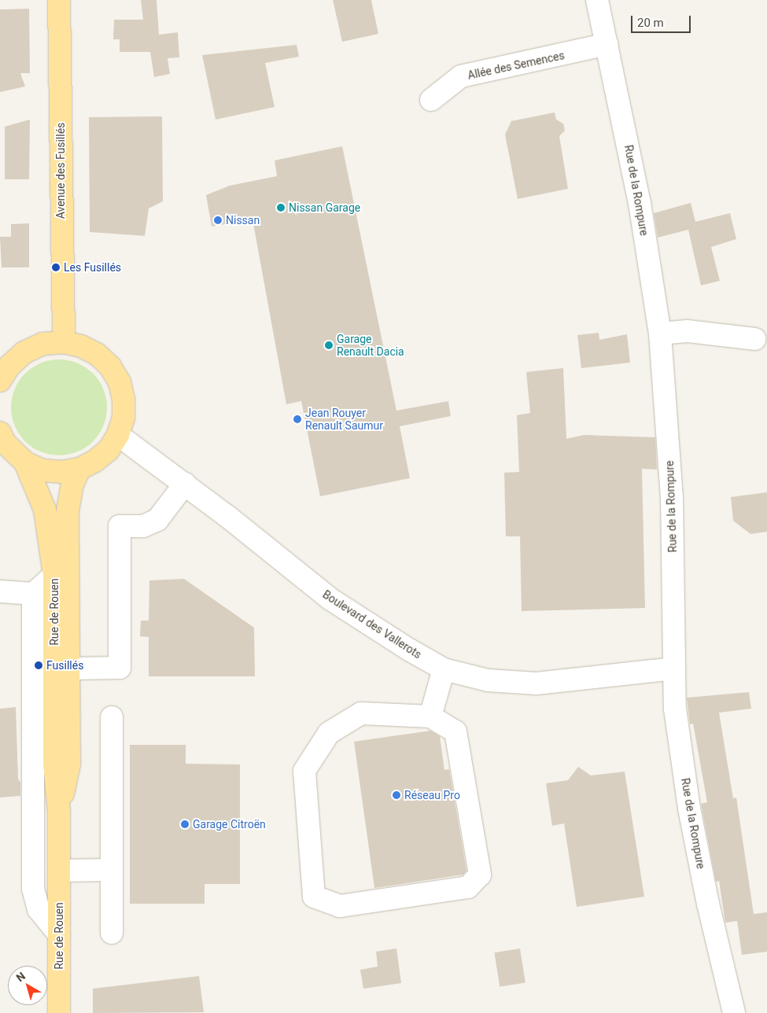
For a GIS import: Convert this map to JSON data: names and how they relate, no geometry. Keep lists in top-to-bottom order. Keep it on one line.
{"streets":{"main road":["Avenue des Fusillés","Rue de Rouen"],"street":["Allée des Semences","Rue de la Rompure","Boulevard des Vallerots"]},"crossings":[["Allée des Semences","Rue de la Rompure"],["Rue de la Rompure","Boulevard des Vallerots"]],"places":["Nissan Garage","Nissan","Les Fusillés","Garage Renault Dacia","Jean Rouyer Renault Saumur","Fusillés","Réseau Pro","Garage Citroën"],"scale_bar":"20 m","north":"top left"}
